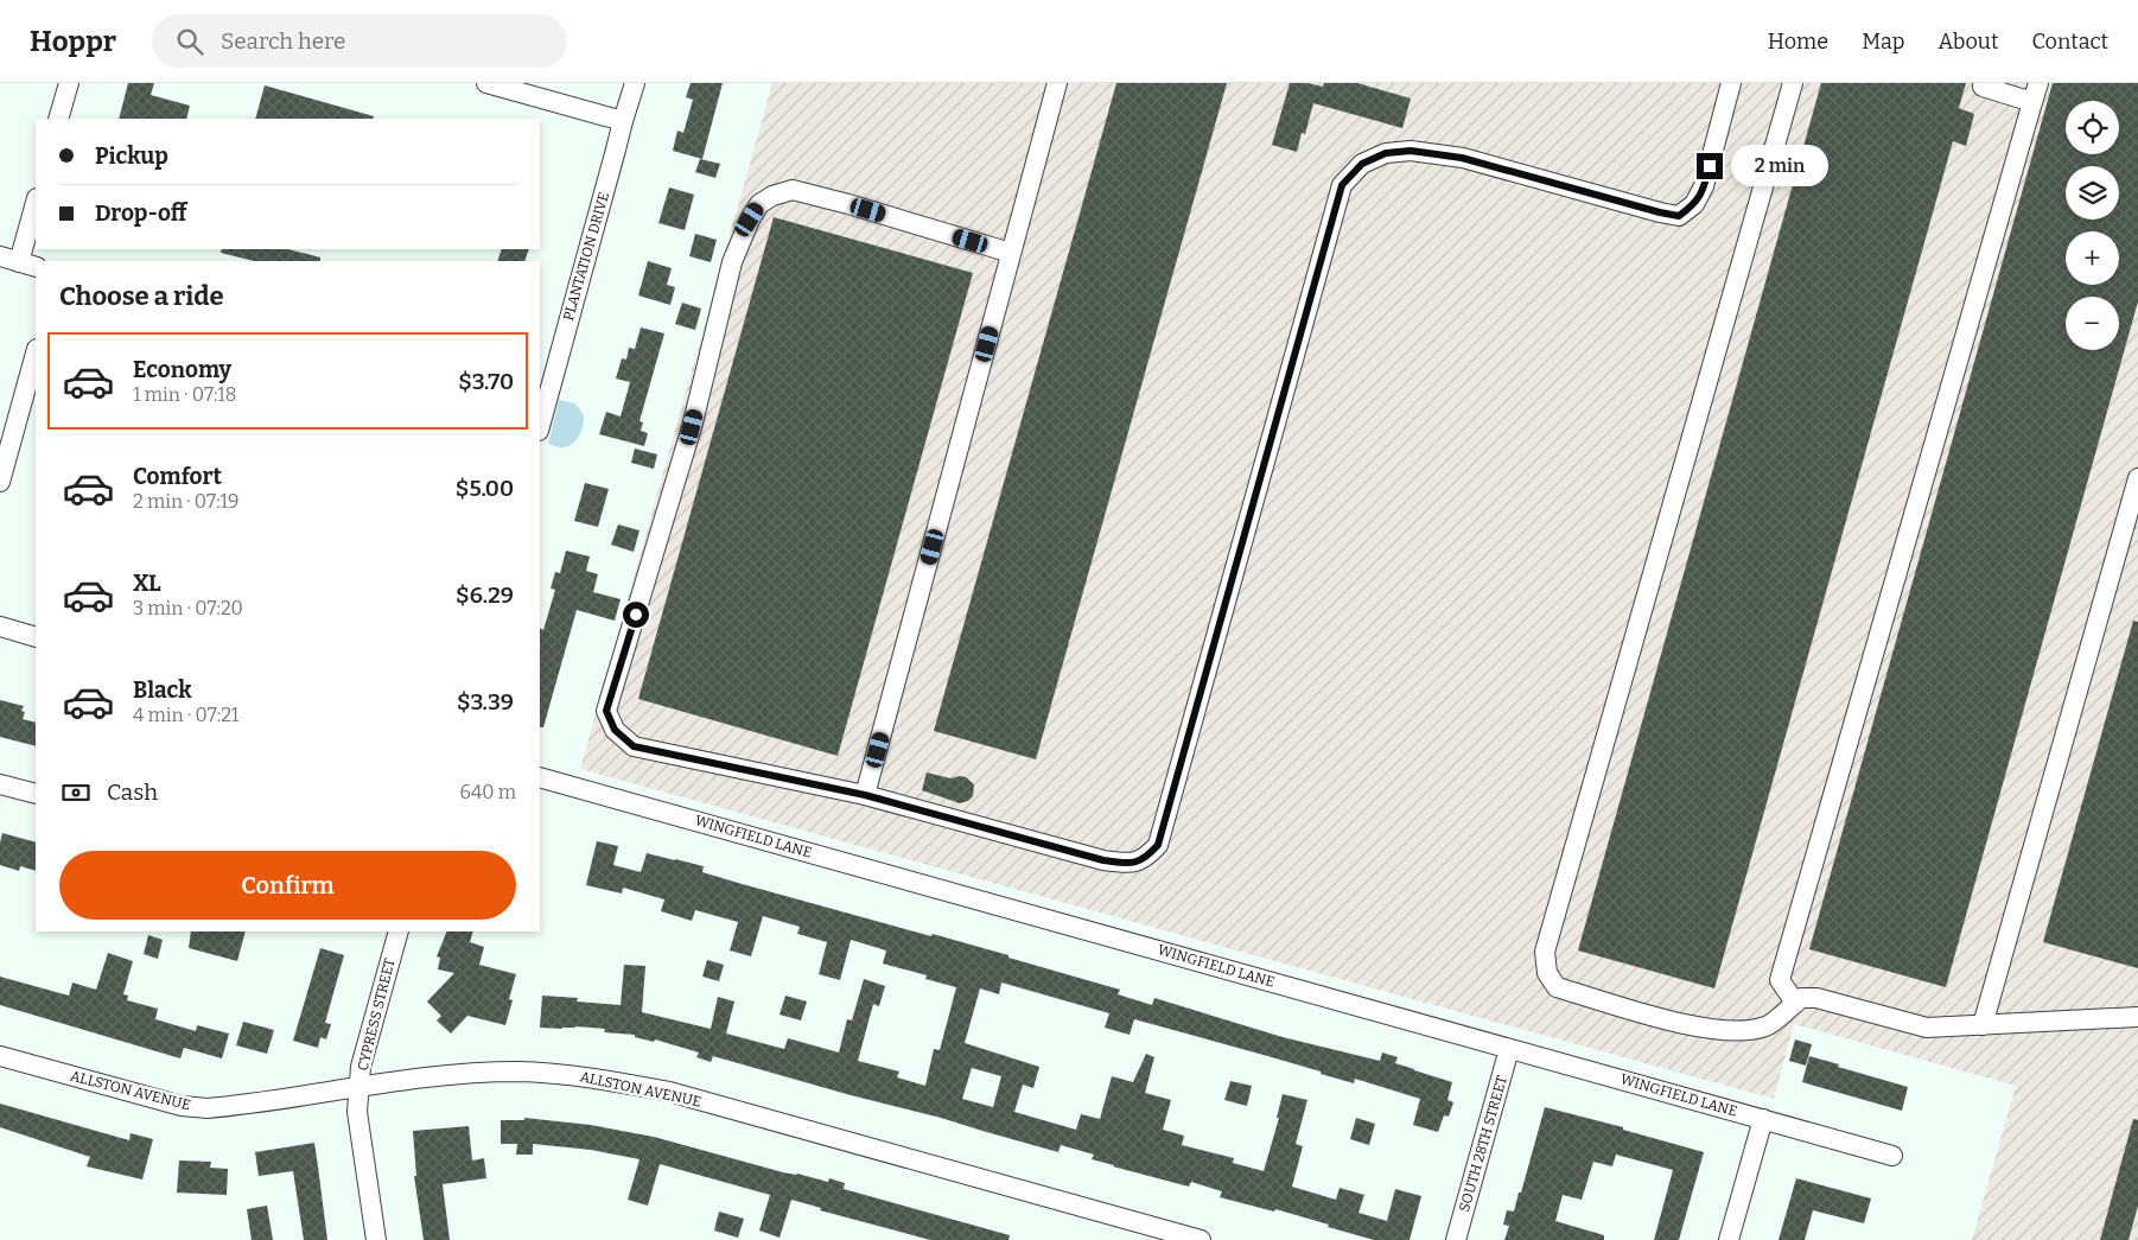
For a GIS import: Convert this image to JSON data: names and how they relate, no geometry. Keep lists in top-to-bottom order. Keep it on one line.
{"streets":{"street":["PLANTATION DRIVE","WINGFIELD LANE","CYPRESS STREET","ALLSTON AVENUE","SOUTH 28TH STREET"]},"crossings":[["WINGFIELD LANE","SOUTH 28TH STREET"],["CYPRESS STREET","ALLSTON AVENUE"]],"page":{"header":"Hoppr","search":"Search here","nav":["Home","Map","About","Contact"],"map_buttons":["+","−"],"banner":["Pickup","Drop-off"],"bubble":"2 min","heading":"Choose a ride","list":[{"name":"Economy","note":"1 min · 07:18","value":"$3.70"},{"name":"Comfort","note":"2 min · 07:19","value":"$5.00"},{"name":"XL","note":"3 min · 07:20","value":"$6.29"},{"name":"Black","note":"4 min · 07:21","value":"$3.39"}],"pay":["Cash","640 m"],"buttons":"Confirm"}}
